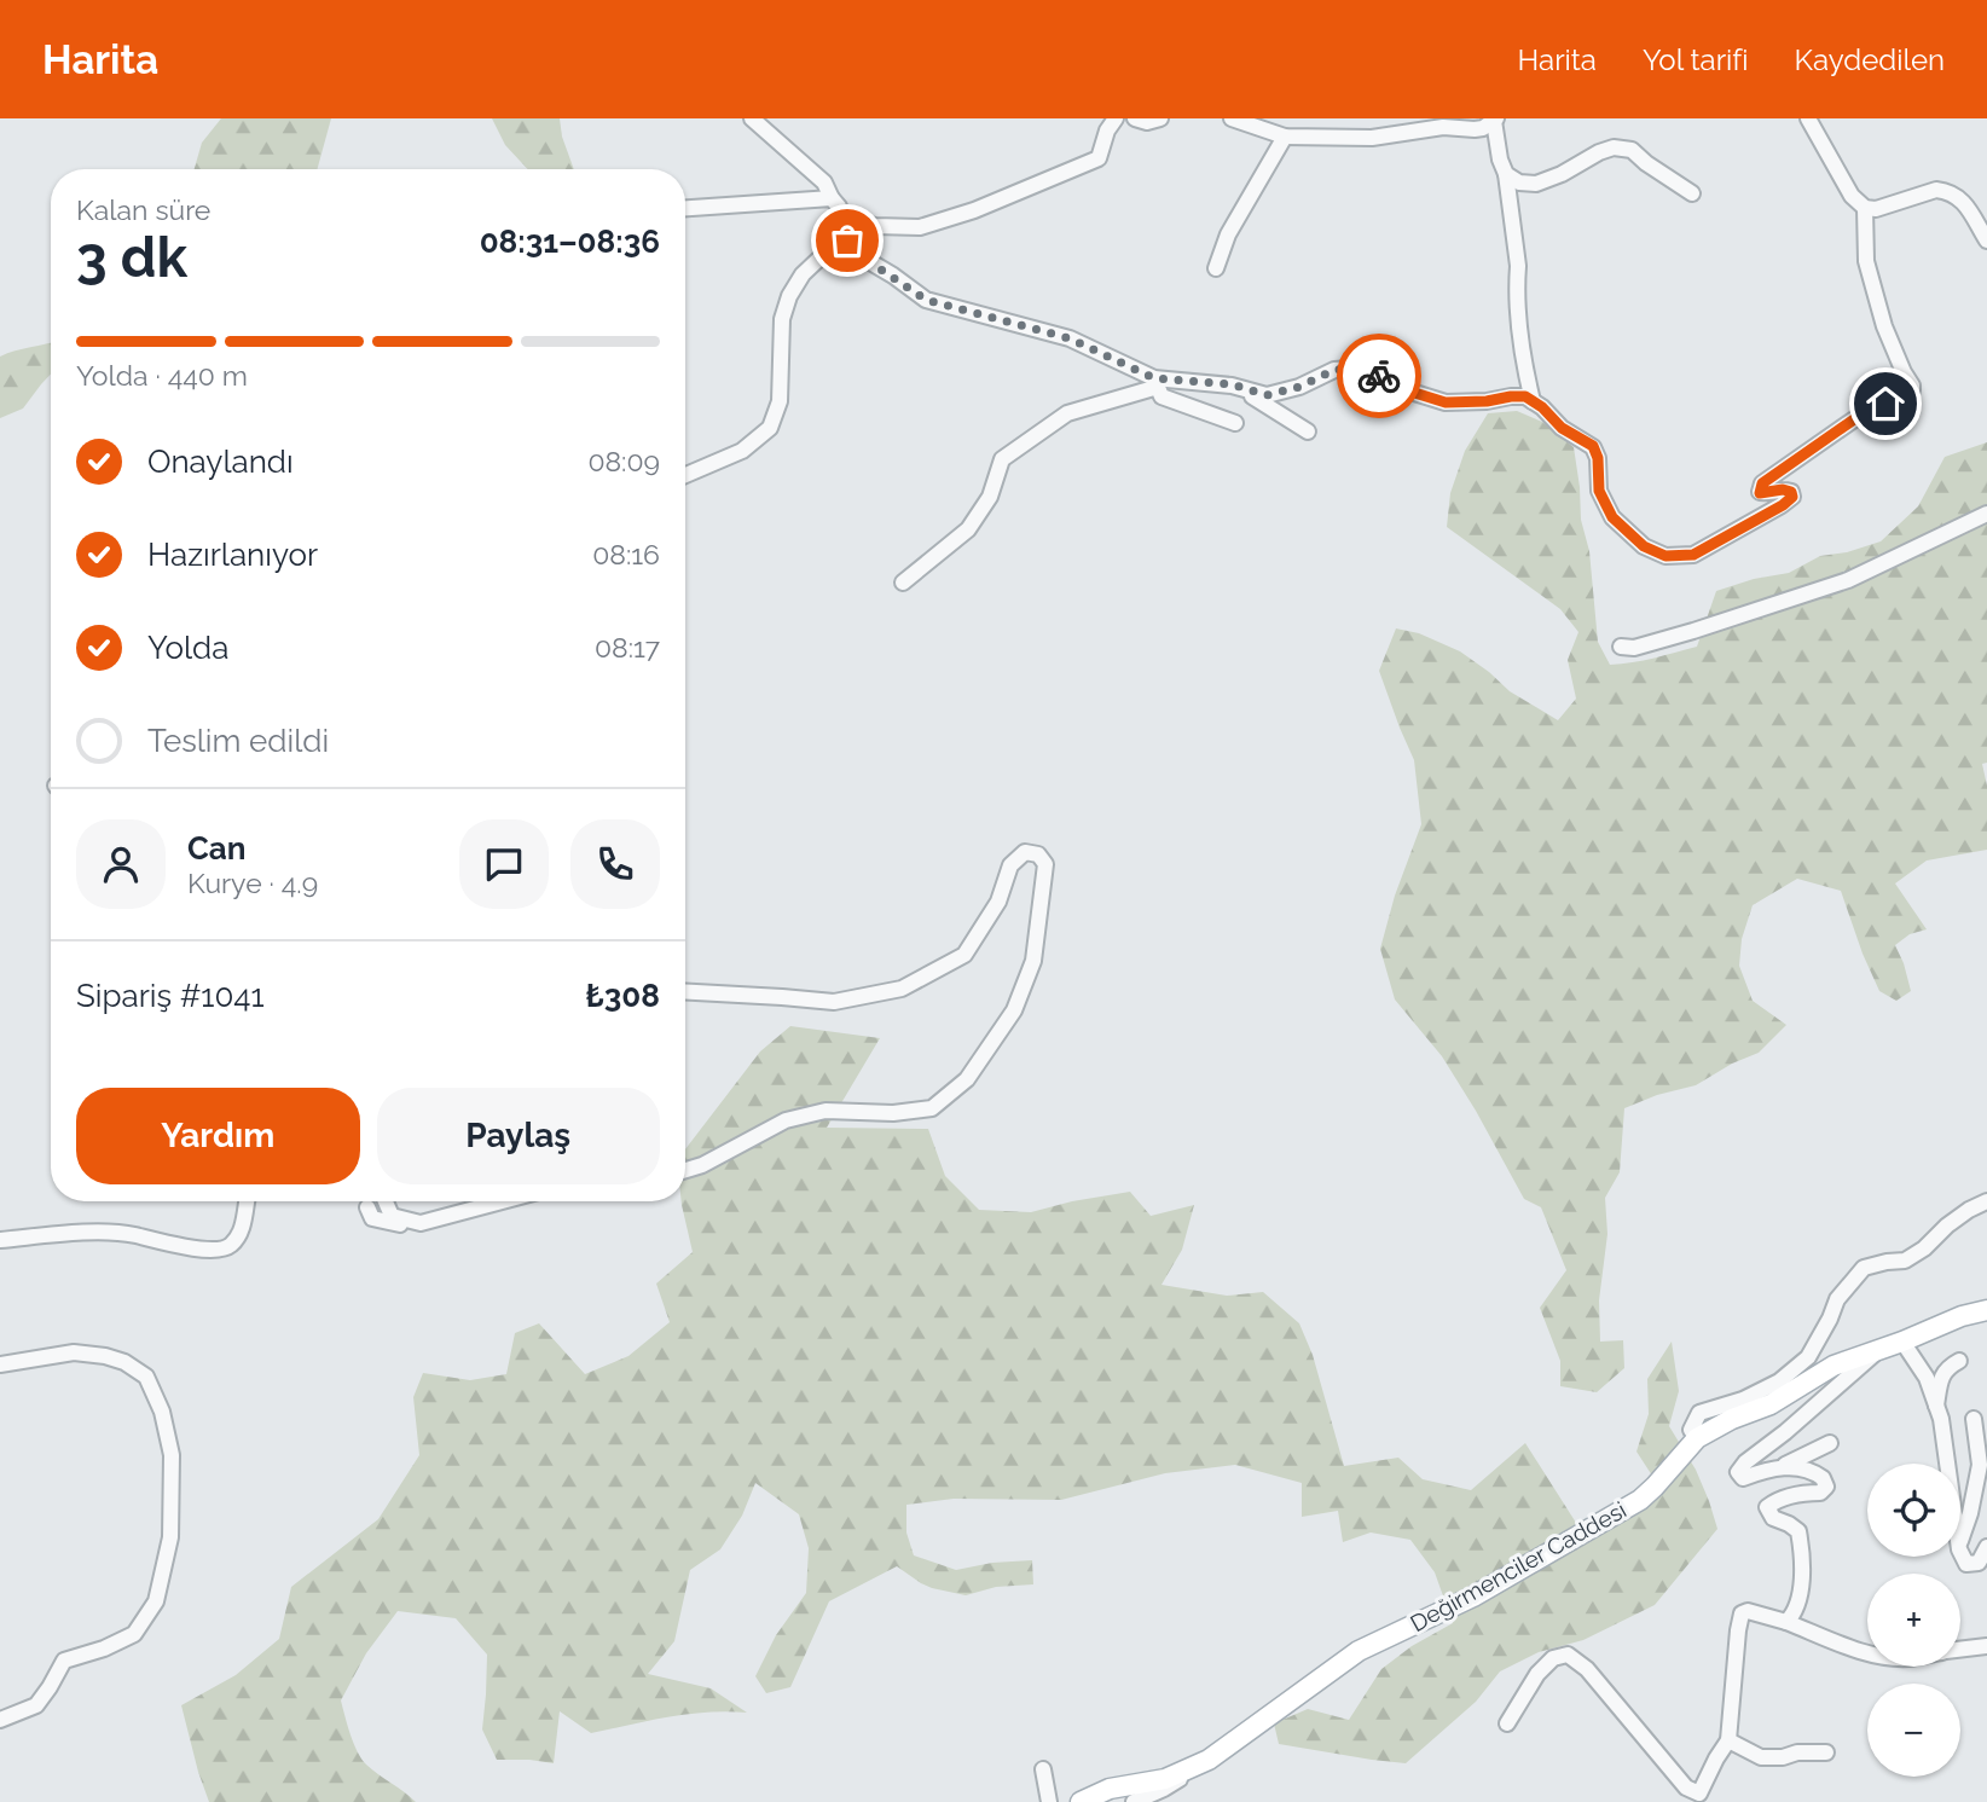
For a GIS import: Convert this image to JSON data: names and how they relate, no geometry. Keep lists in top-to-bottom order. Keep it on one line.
{"streets":{"main road":["Değirmenciler Caddesi"]},"page":{"header":"Harita","nav":["Harita","Yol tarifi","Kaydedilen"],"heading":["3 dk","Kalan süre","08:31–08:36"],"panel":["Can","Kurye · 4.9","Sipariş #1041","₺308"],"bar":"Yolda · 440 m","list":[["Onaylandı","08:09"],["Hazırlanıyor","08:16"],["Yolda","08:17"],"Teslim edildi"],"buttons":["Yardım","Paylaş"],"map_buttons":["+","−"]}}
